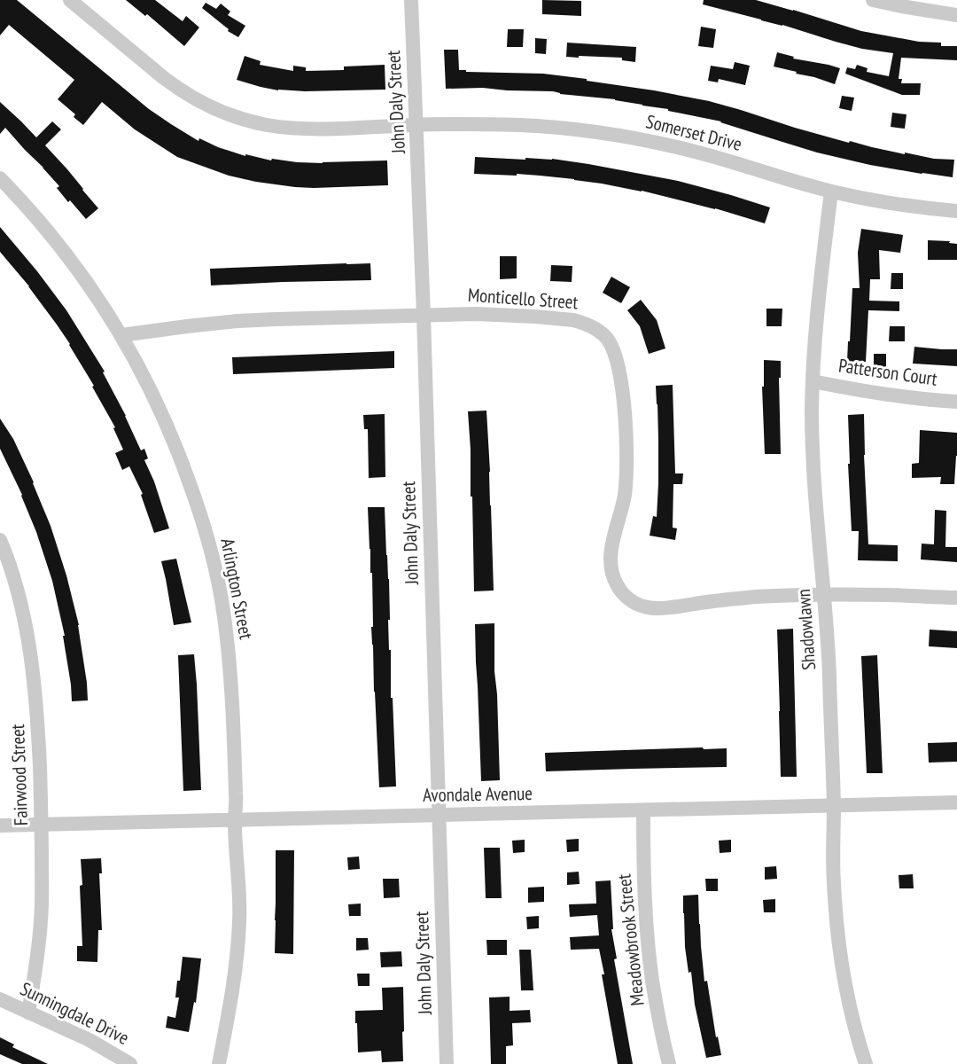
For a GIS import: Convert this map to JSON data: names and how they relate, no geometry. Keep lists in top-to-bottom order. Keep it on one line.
{"streets":{"street":["John Daly Street","Somerset Drive","Monticello Street","Patterson Court","Arlington Street","Shadowlawn","Fairwood Street","Avondale Avenue","Meadowbrook Street","Sunningdale Drive"]},"crossings":[["John Daly Street","Somerset Drive"],["John Daly Street","Monticello Street"],["John Daly Street","Avondale Avenue"],["Somerset Drive","Shadowlawn"],["Monticello Street","Arlington Street"],["Monticello Street","Shadowlawn"],["Patterson Court","Shadowlawn"],["Arlington Street","Avondale Avenue"],["Shadowlawn","Avondale Avenue"],["Fairwood Street","Avondale Avenue"],["Fairwood Street","Sunningdale Drive"],["Avondale Avenue","Meadowbrook Street"]]}
